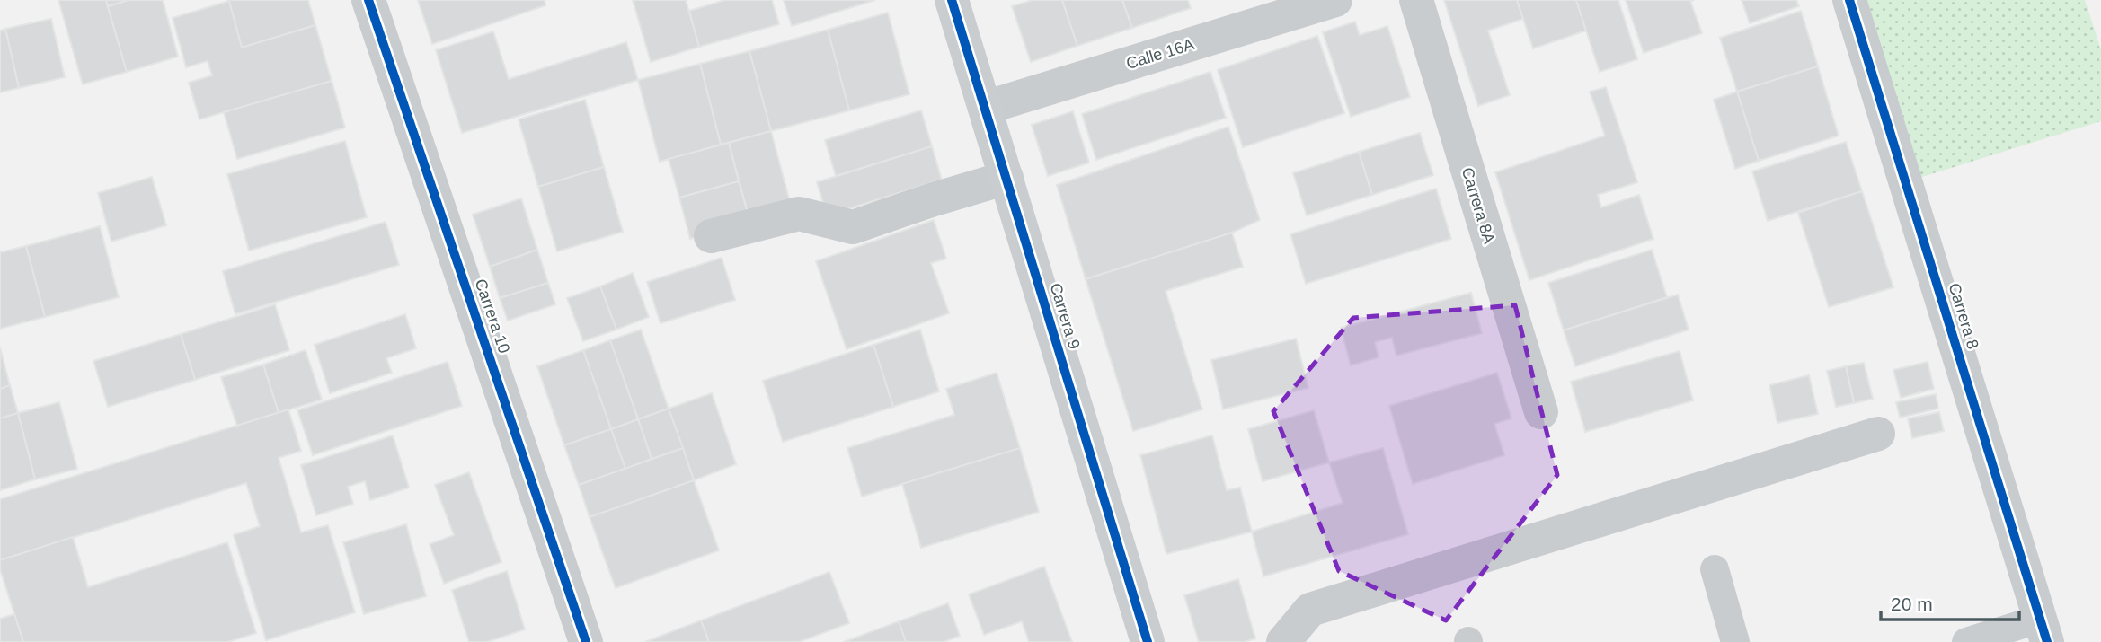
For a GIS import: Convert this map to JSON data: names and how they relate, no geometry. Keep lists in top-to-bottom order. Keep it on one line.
{"streets":{"main road":["Carrera 9"],"street":["Calle 16A","Carrera 8A","Carrera 10","Carrera 8"]},"crossings":[["Calle 16A","Carrera 9"]],"scale_bar":"20 m"}
